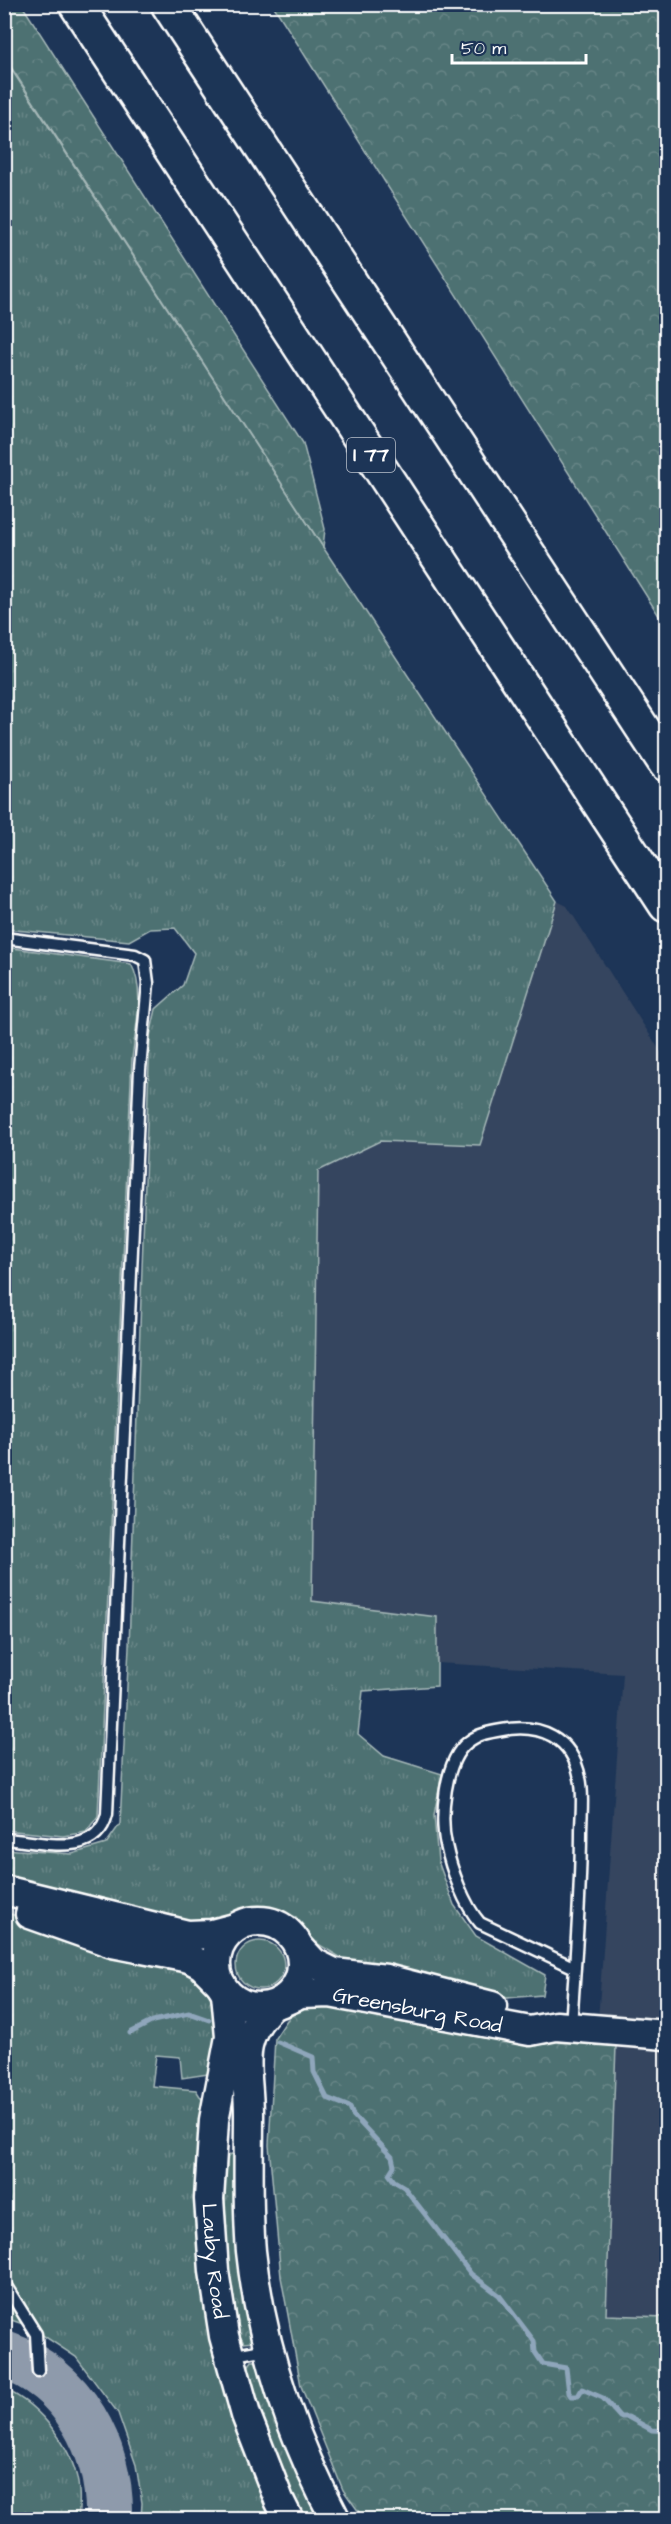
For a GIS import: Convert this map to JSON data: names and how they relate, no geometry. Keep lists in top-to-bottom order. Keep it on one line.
{"streets":{"highway":["I 77"],"main road":["Greensburg Road","Lauby Road"]},"crossings":[["Greensburg Road","Lauby Road"]],"scale_bar":"50 m"}
